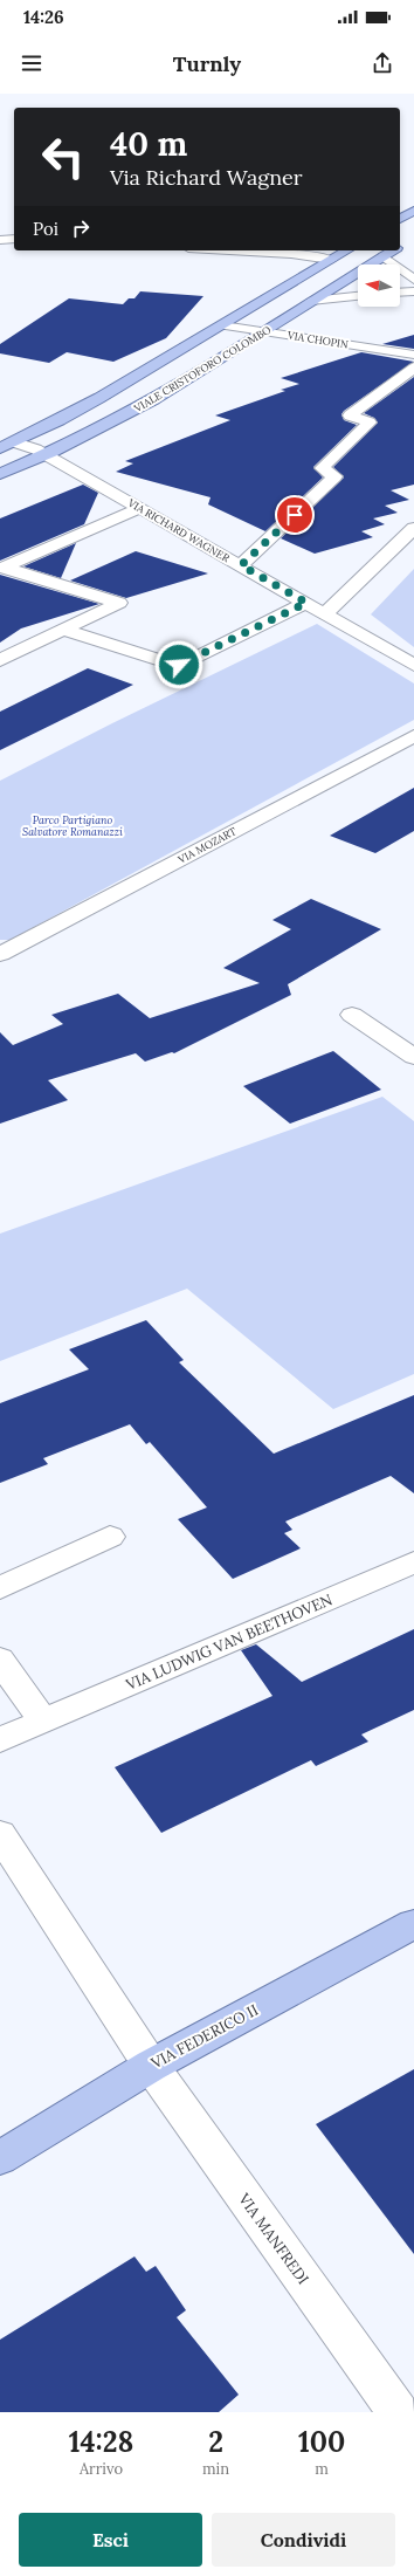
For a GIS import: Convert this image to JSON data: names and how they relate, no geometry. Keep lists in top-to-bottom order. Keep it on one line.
{"streets":{"main road":["VIALE CRISTOFORO COLOMBO","VIA FEDERICO II"],"street":["VIA CHOPIN","VIA RICHARD WAGNER","VIA MOZART","VIA LUDWIG VAN BEETHOVEN","VIA MANFREDI"]},"crossings":[["VIA CHOPIN","VIALE CRISTOFORO COLOMBO"],["VIALE CRISTOFORO COLOMBO","VIA RICHARD WAGNER"],["VIA FEDERICO II","VIA MANFREDI"]],"parks":["Parco Partigiano Salvatore Romanazzi"],"north":"left","page":{"status":"14:26","header":"Turnly","turn":["40 m","Via Richard Wagner"],"then":"Poi","eta":["14:28","Arrivo","2","min","100","m"],"buttons":["Esci","Condividi"]}}
